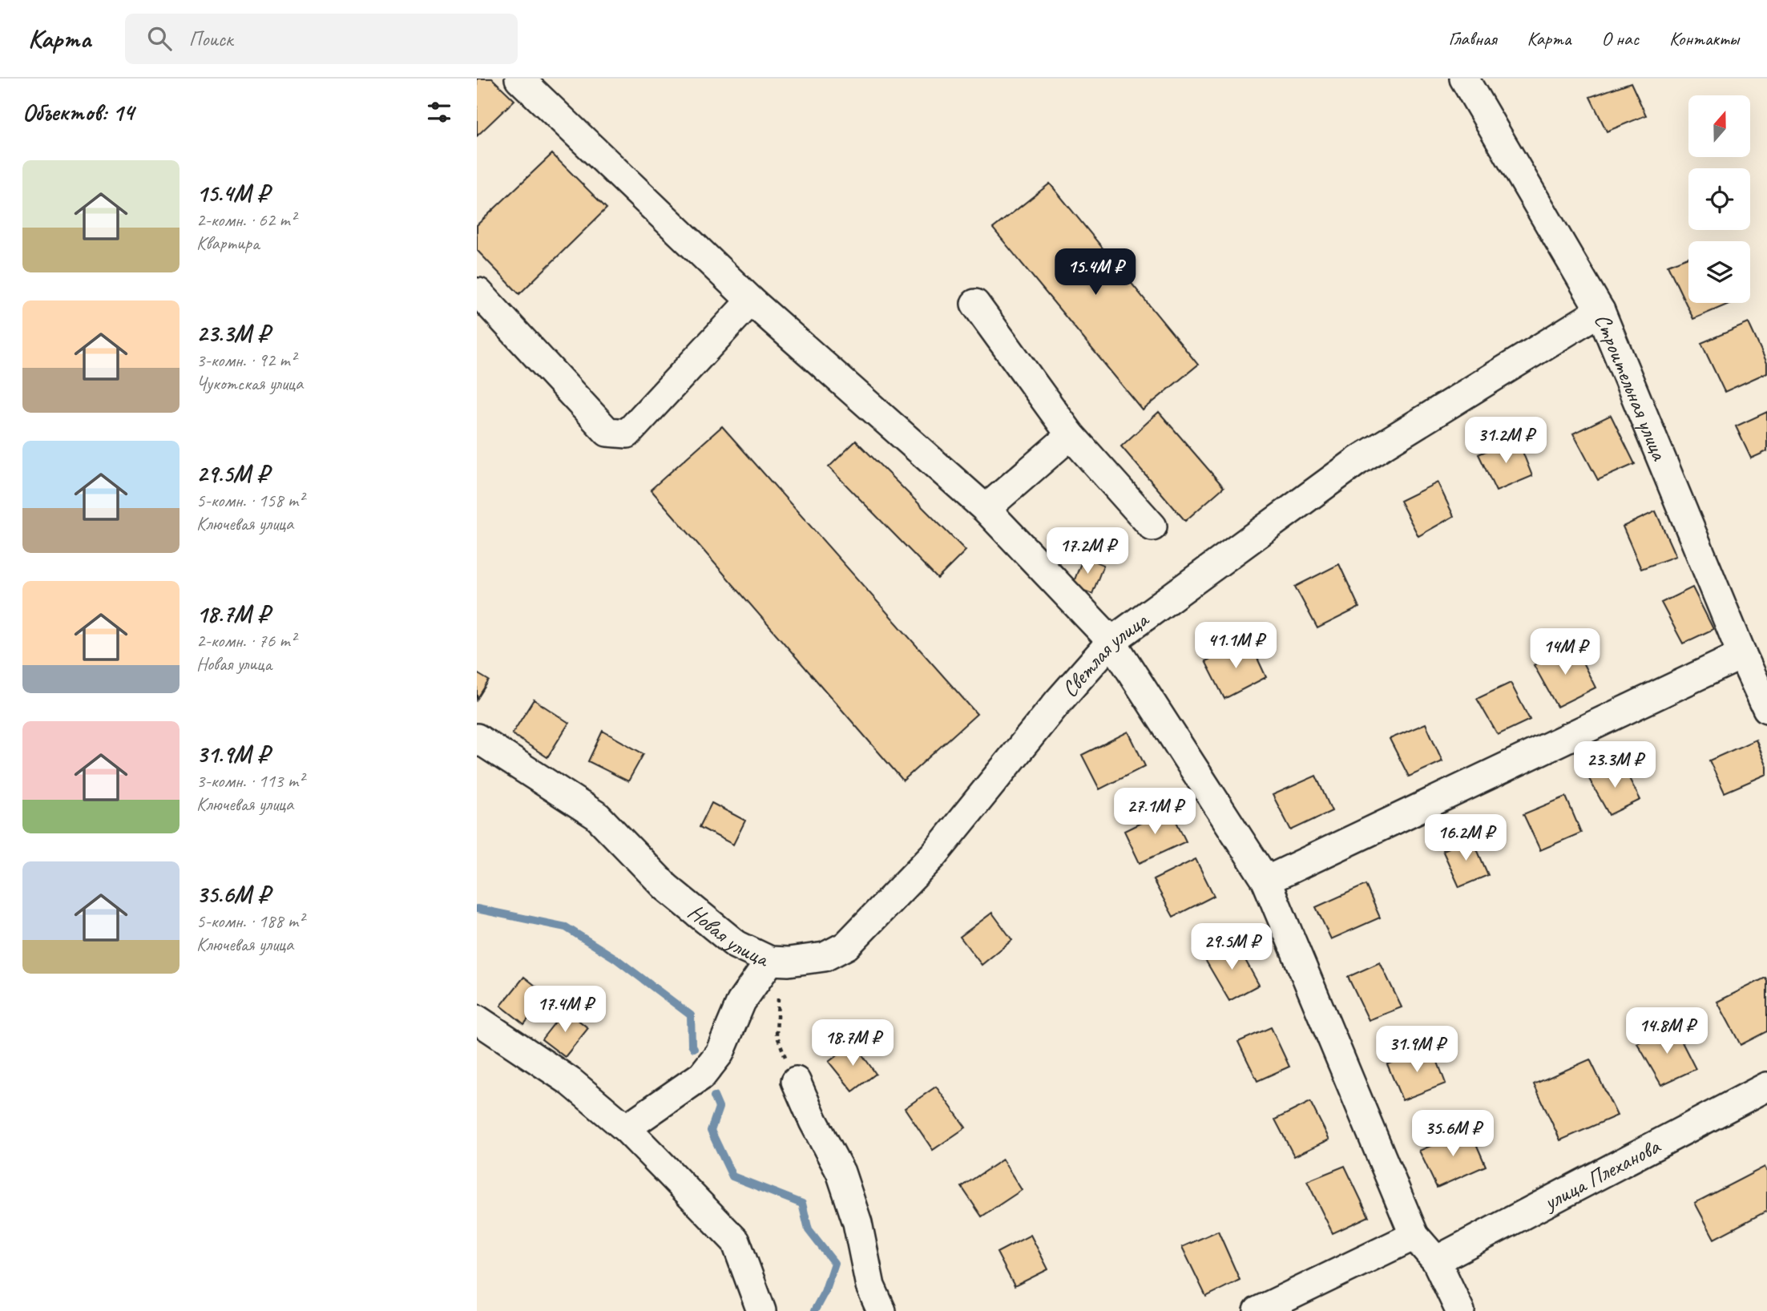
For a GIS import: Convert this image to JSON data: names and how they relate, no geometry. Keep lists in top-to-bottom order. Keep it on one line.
{"streets":{"street":["Строительная улица","Светлая улица","Новая улица","улица Плеханова"]},"crossings":[["Строительная улица","Светлая улица"],["Светлая улица","Новая улица"]],"north":"top","page":{"header":"Карта","search":"Поиск","nav":["Главная","Карта","О нас","Контакты"],"heading":"Объектов: 14","list":[{"name":"15.4M ₽","note":"2-комн. · 62 m² · Квартира"},{"name":"23.3M ₽","note":"3-комн. · 92 m² · Чукотская улица"},{"name":"29.5M ₽","note":"5-комн. · 158 m² · Ключевая улица"},{"name":"18.7M ₽","note":"2-комн. · 76 m² · Новая улица"},{"name":"31.9M ₽","note":"3-комн. · 113 m² · Ключевая улица"},{"name":"35.6M ₽","note":"5-комн. · 188 m² · Ключевая улица"}],"price":["15.4M ₽","31.2M ₽","17.2M ₽","41.1M ₽","14M ₽","23.3M ₽","27.1M ₽","16.2M ₽","29.5M ₽","17.4M ₽","14.8M ₽","18.7M ₽","31.9M ₽","35.6M ₽"]}}
